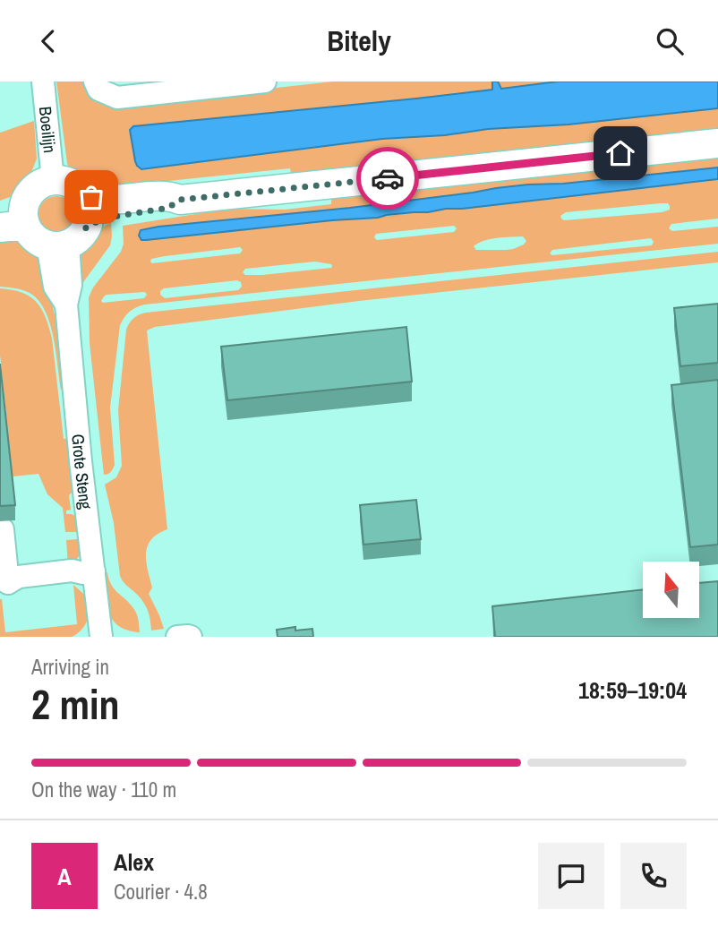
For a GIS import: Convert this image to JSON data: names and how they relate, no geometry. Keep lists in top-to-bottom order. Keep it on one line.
{"streets":{"street":["Boeilijn","Grote Steng"]},"crossings":[["Boeilijn","Grote Steng"]],"north":"top","page":{"header":"Bitely","heading":["2 min","Arriving in","18:59–19:04"],"panel":["Alex","Courier · 4.8"],"bar":"On the way · 110 m","round":"A"}}
